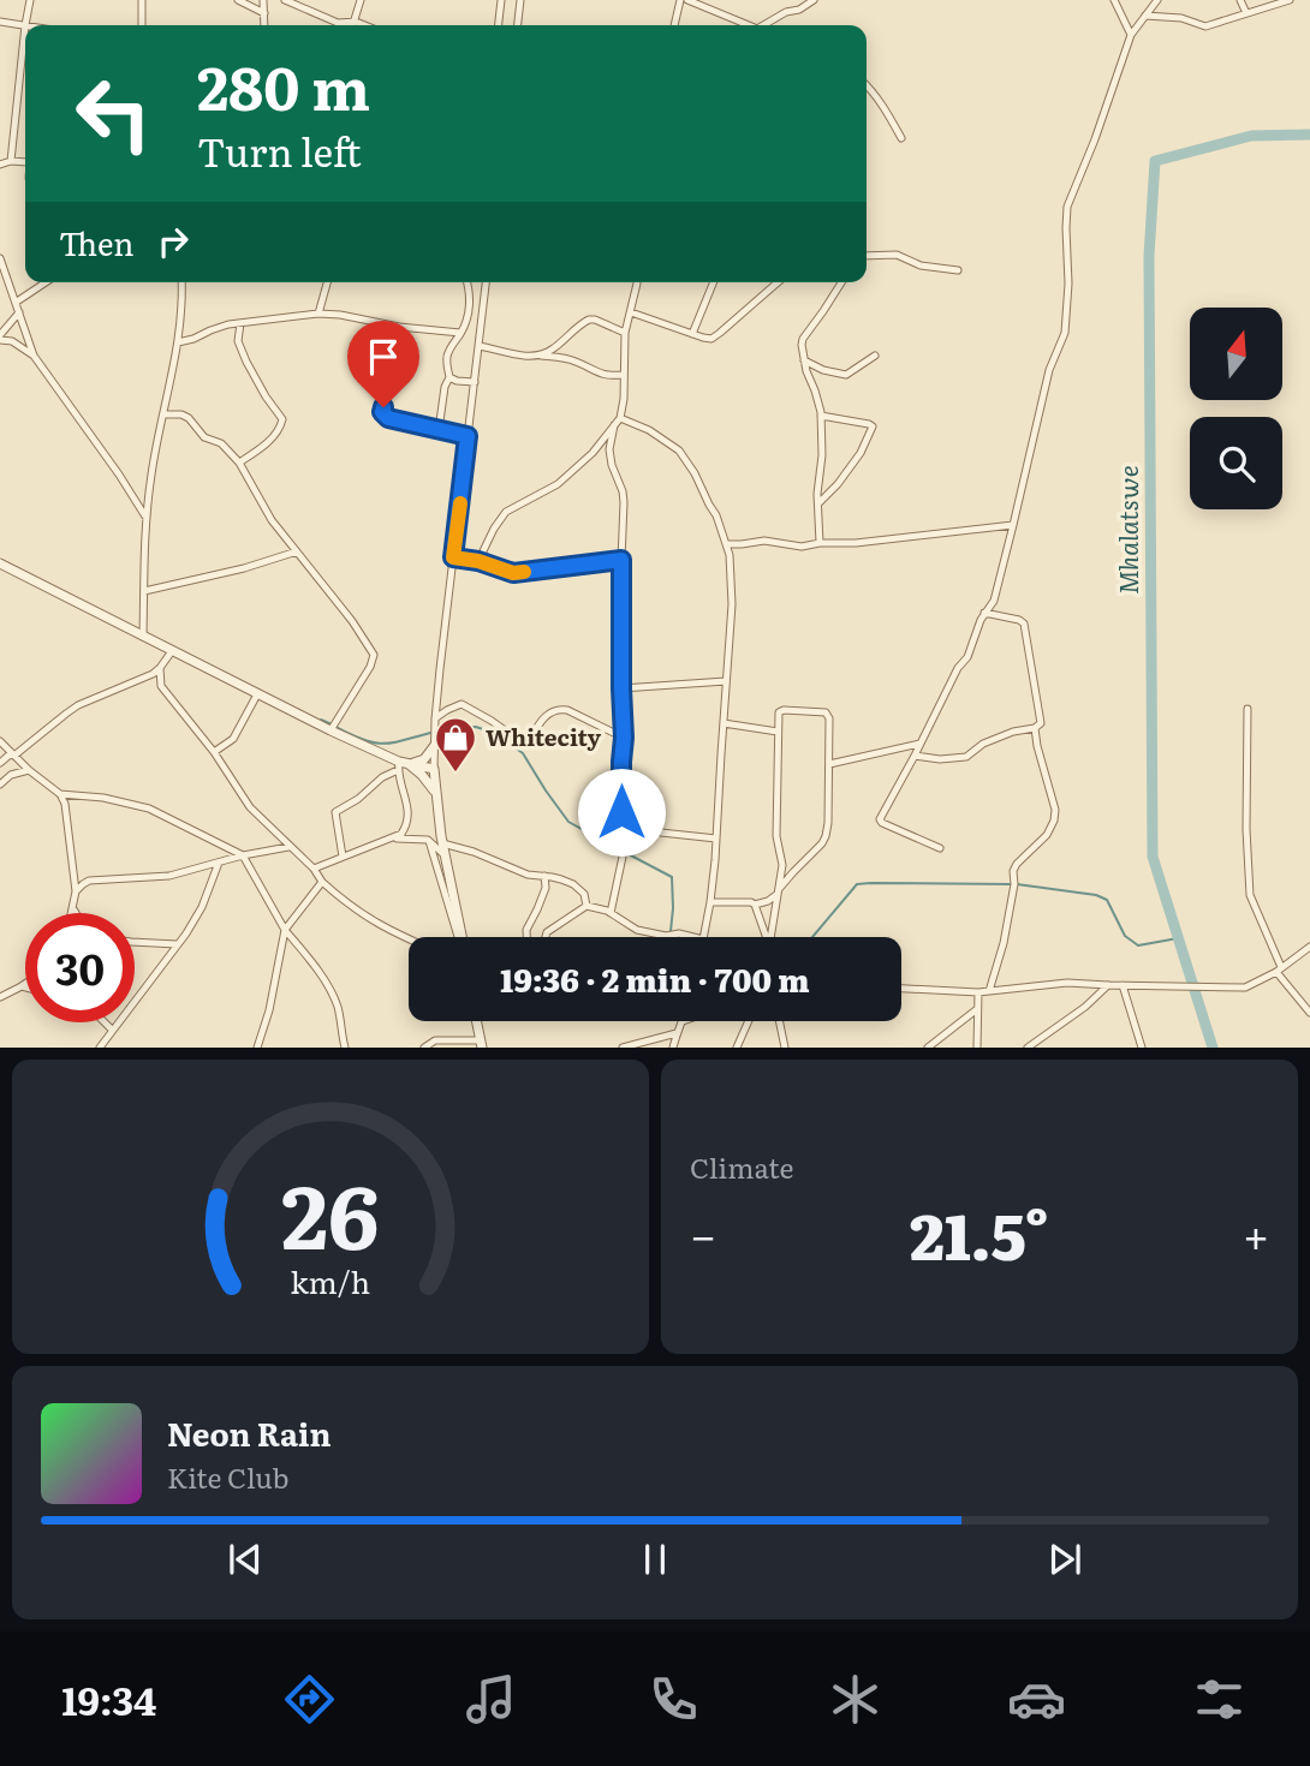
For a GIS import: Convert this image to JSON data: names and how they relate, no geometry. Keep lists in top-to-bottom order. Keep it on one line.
{"water":["Mhalatswe"],"places":{"shop":["Whitecity"]},"north":"top","page":{"turn":["280 m","Turn left"],"then":"Then","limit":"30","trip":"19:36 · 2 min · 700 m","tile":"Climate","heat":["−","21.5°","+"],"song":["Neon Rain","Kite Club"],"tabs":"19:34","gauge":["26","km/h"]}}
